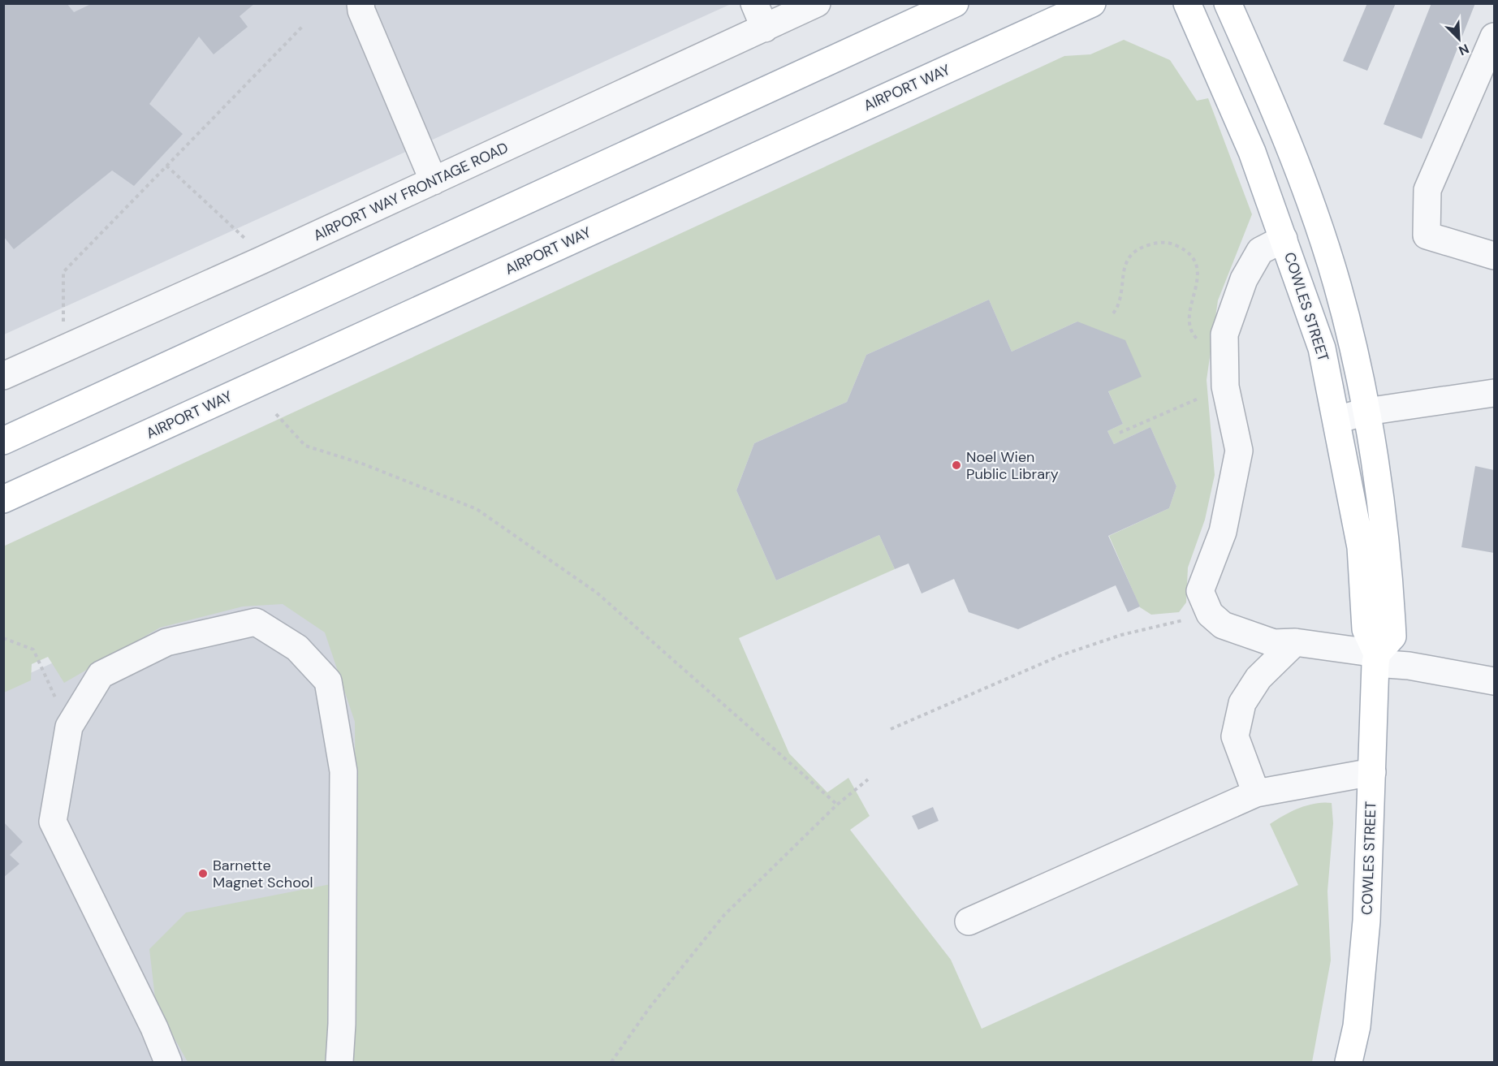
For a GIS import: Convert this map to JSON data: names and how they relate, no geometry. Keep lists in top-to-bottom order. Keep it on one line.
{"streets":{"main road":["AIRPORT WAY","COWLES STREET"],"street":["AIRPORT WAY FRONTAGE ROAD"]},"places":["Noel Wien Public Library","Barnette Magnet School"],"north":"bottom right"}
